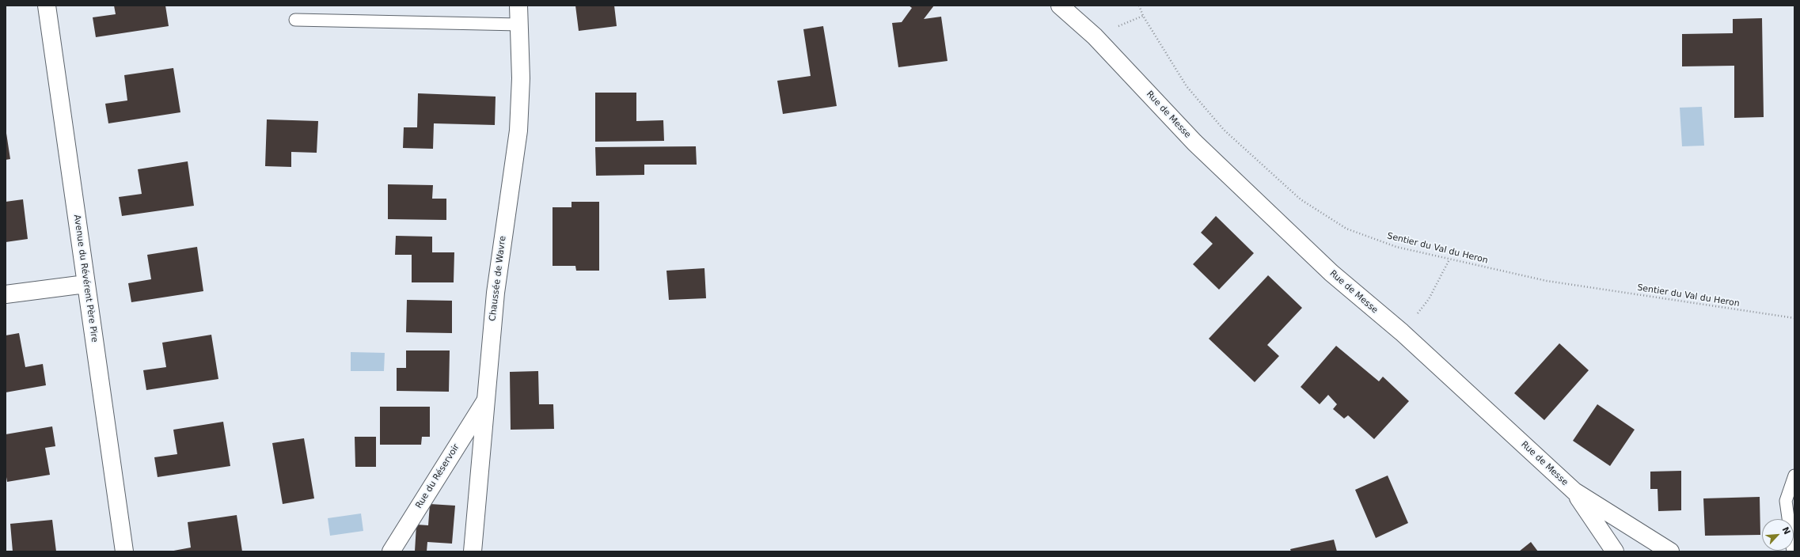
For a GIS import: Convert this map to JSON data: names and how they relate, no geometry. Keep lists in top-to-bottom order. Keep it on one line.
{"streets":{"street":["Rue de Messe","Avenue du Révérent Père Pire","Chaussée de Wavre","Rue du Réservoir"],"path":["Sentier du Val du Heron"]},"crossings":[["Chaussée de Wavre","Rue du Réservoir"]],"north":"top right"}
